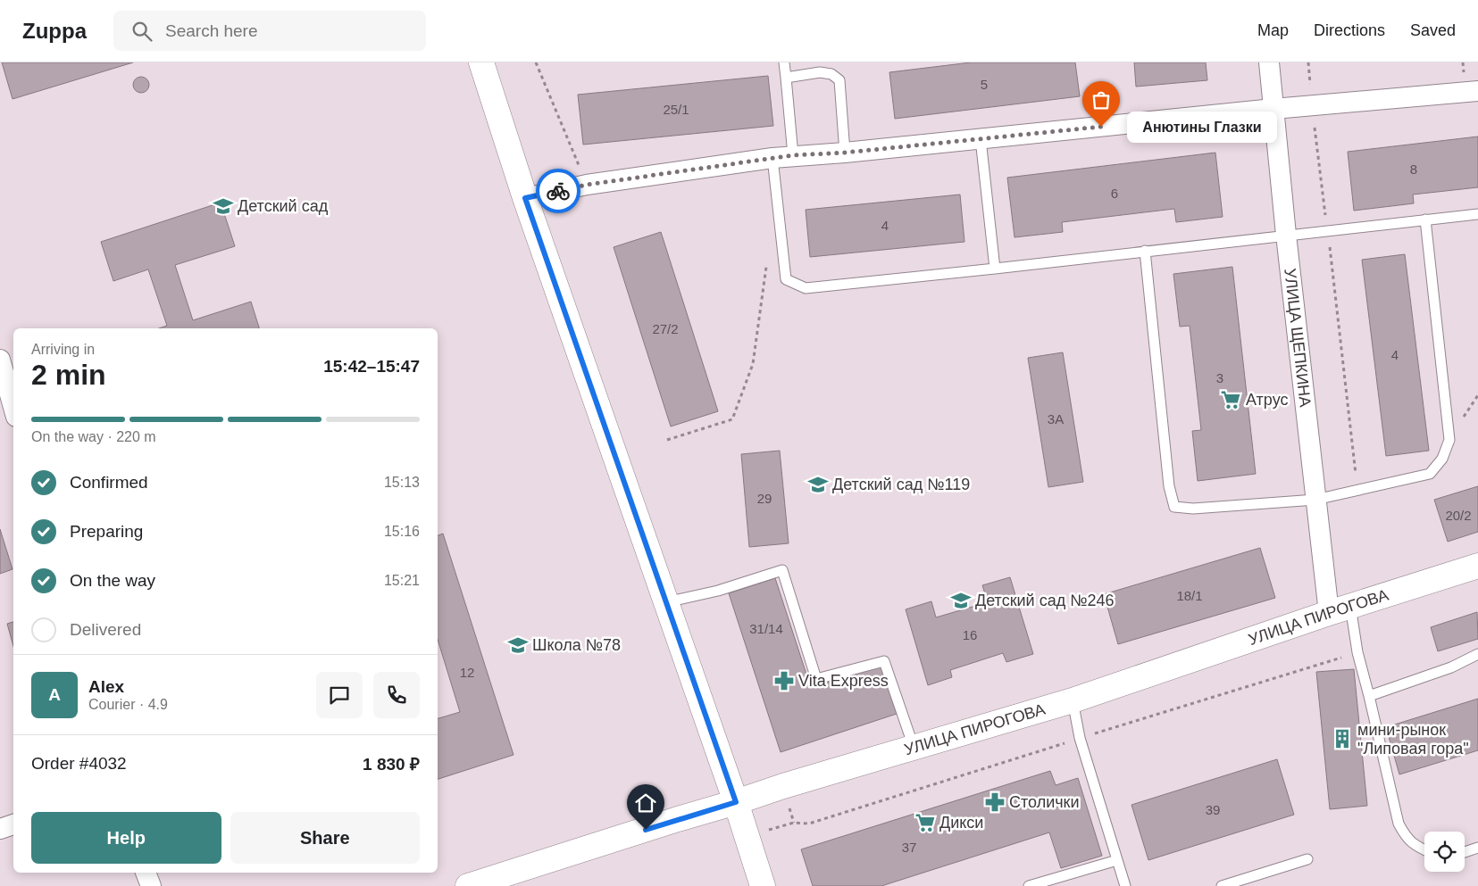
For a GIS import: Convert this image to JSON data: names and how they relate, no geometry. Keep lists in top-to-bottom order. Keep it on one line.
{"streets":{"street":["УЛИЦА ЩЕПКИНА","УЛИЦА ПИРОГОВА"]},"crossings":[["УЛИЦА ЩЕПКИНА","УЛИЦА ПИРОГОВА"]],"places":{"other":["Анютины Глазки"],"school or university":["Детский сад","Детский сад №119","Детский сад №246","Школа №78"],"supermarket":["Атрус","Дикси"],"pharmacy":["Vita Express","Столички"],"building":["мини-рынок \"Липовая гора\""]},"house_numbers":["5","25/1","8","6","4","27/2","4","3","3А","29","20/2","18/1","31/14","16","12","39","37"],"page":{"header":"Zuppa","search":"Search here","nav":["Map","Directions","Saved"],"bubble":"Анютины Глазки","heading":["2 min","Arriving in","15:42–15:47"],"panel":["Alex","Courier · 4.9","Order #4032","1 830 ₽"],"bar":"On the way · 220 m","list":[["Confirmed","15:13"],["Preparing","15:16"],["On the way","15:21"],"Delivered"],"round":"A","buttons":["Help","Share"]}}
